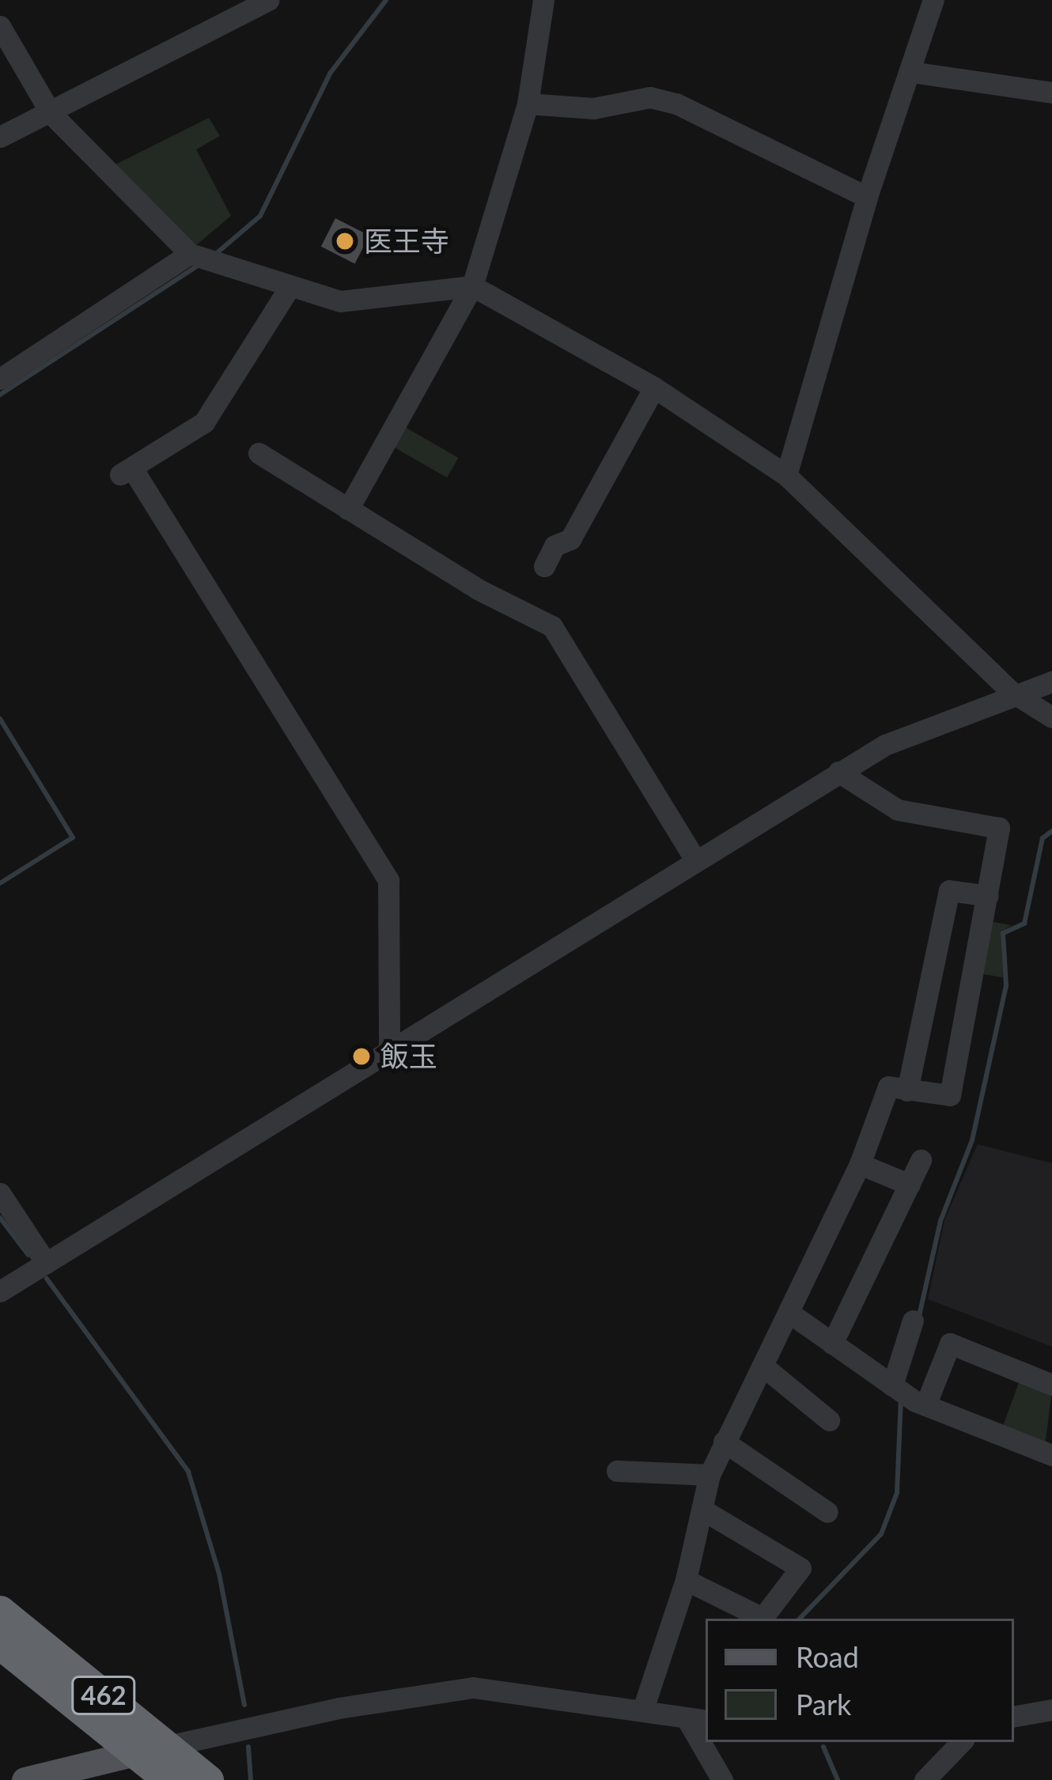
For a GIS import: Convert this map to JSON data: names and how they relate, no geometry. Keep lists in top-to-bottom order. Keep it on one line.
{"streets":{"highway":["462"]},"places":["医王寺","飯玉"],"legend":["Road","Park"]}
